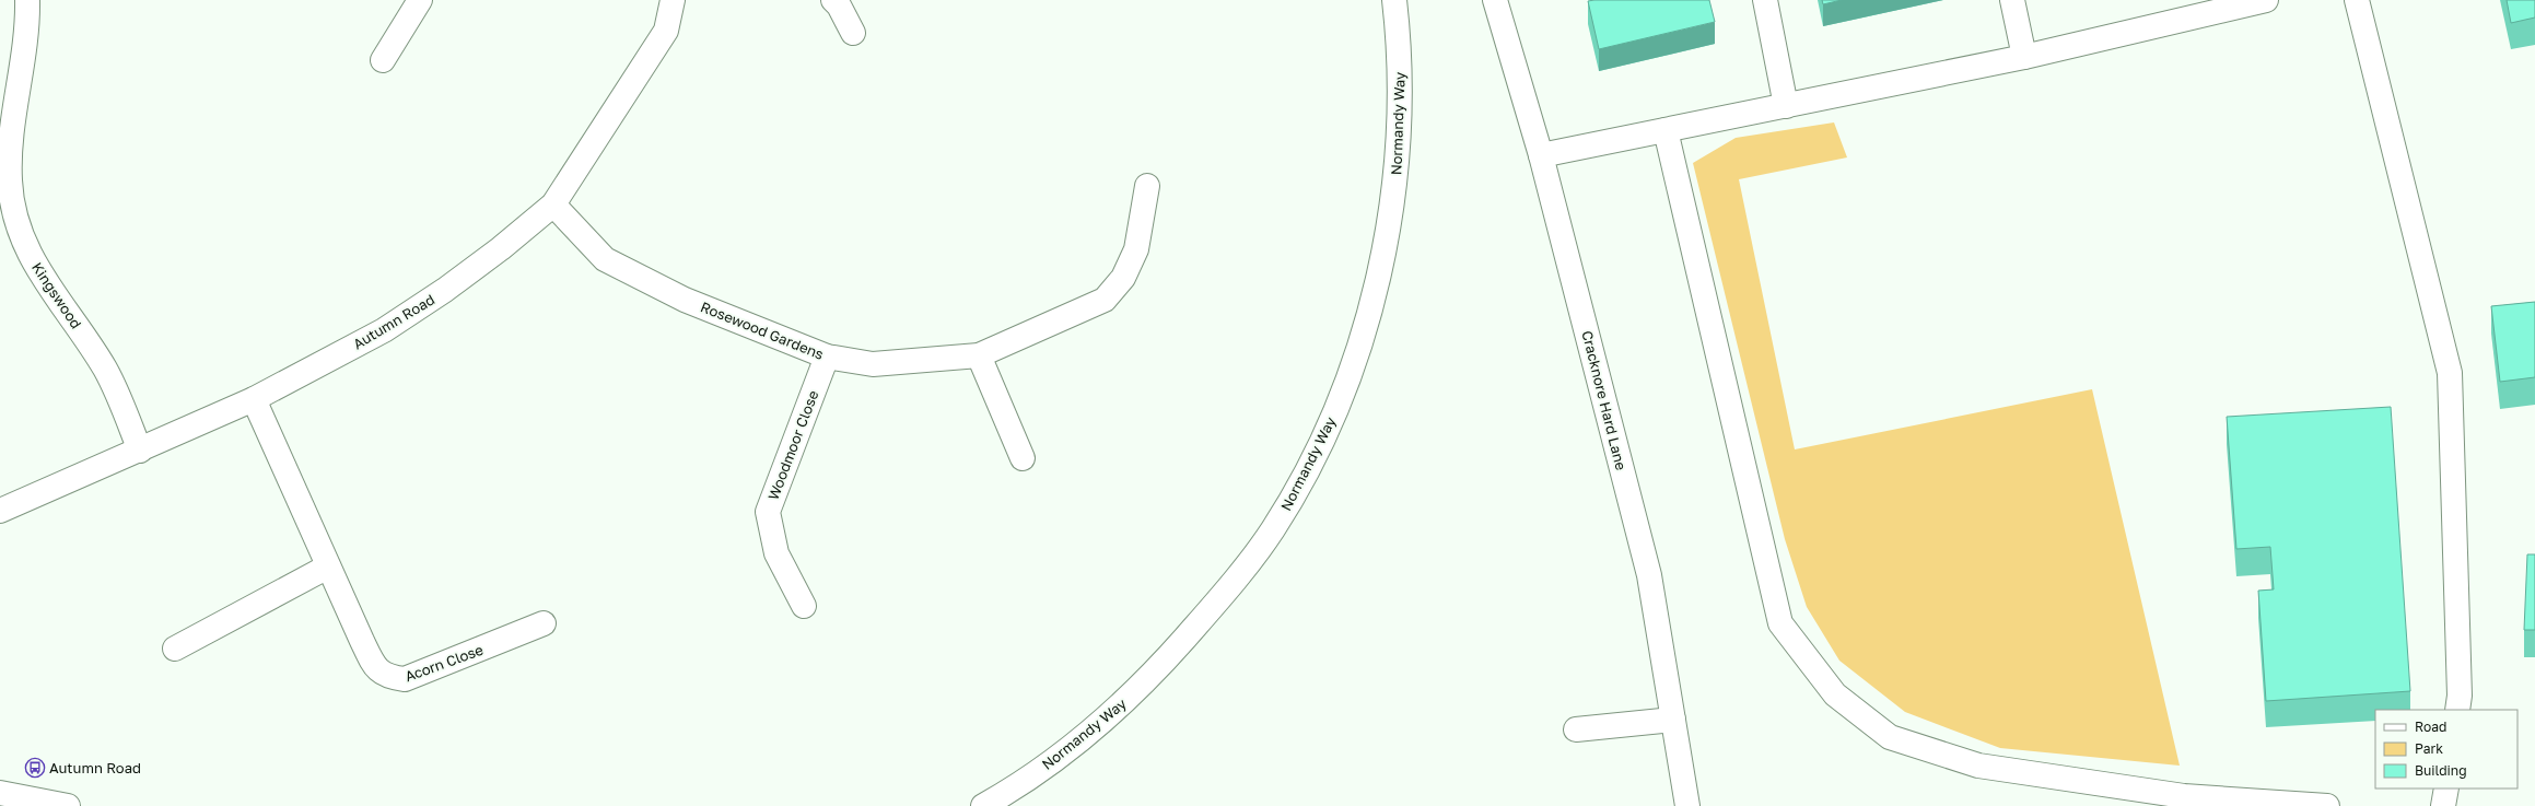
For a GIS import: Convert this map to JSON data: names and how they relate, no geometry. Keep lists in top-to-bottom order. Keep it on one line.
{"streets":{"street":["Normandy Way","Kingswood","Autumn Road","Rosewood Gardens","Cracknore Hard Lane","Woodmoor Close","Acorn Close"]},"crossings":[["Kingswood","Autumn Road"],["Autumn Road","Rosewood Gardens"],["Autumn Road","Acorn Close"],["Rosewood Gardens","Woodmoor Close"]],"places":{"bus stop":["Autumn Road"]},"legend":["Road","Park","Building"]}
